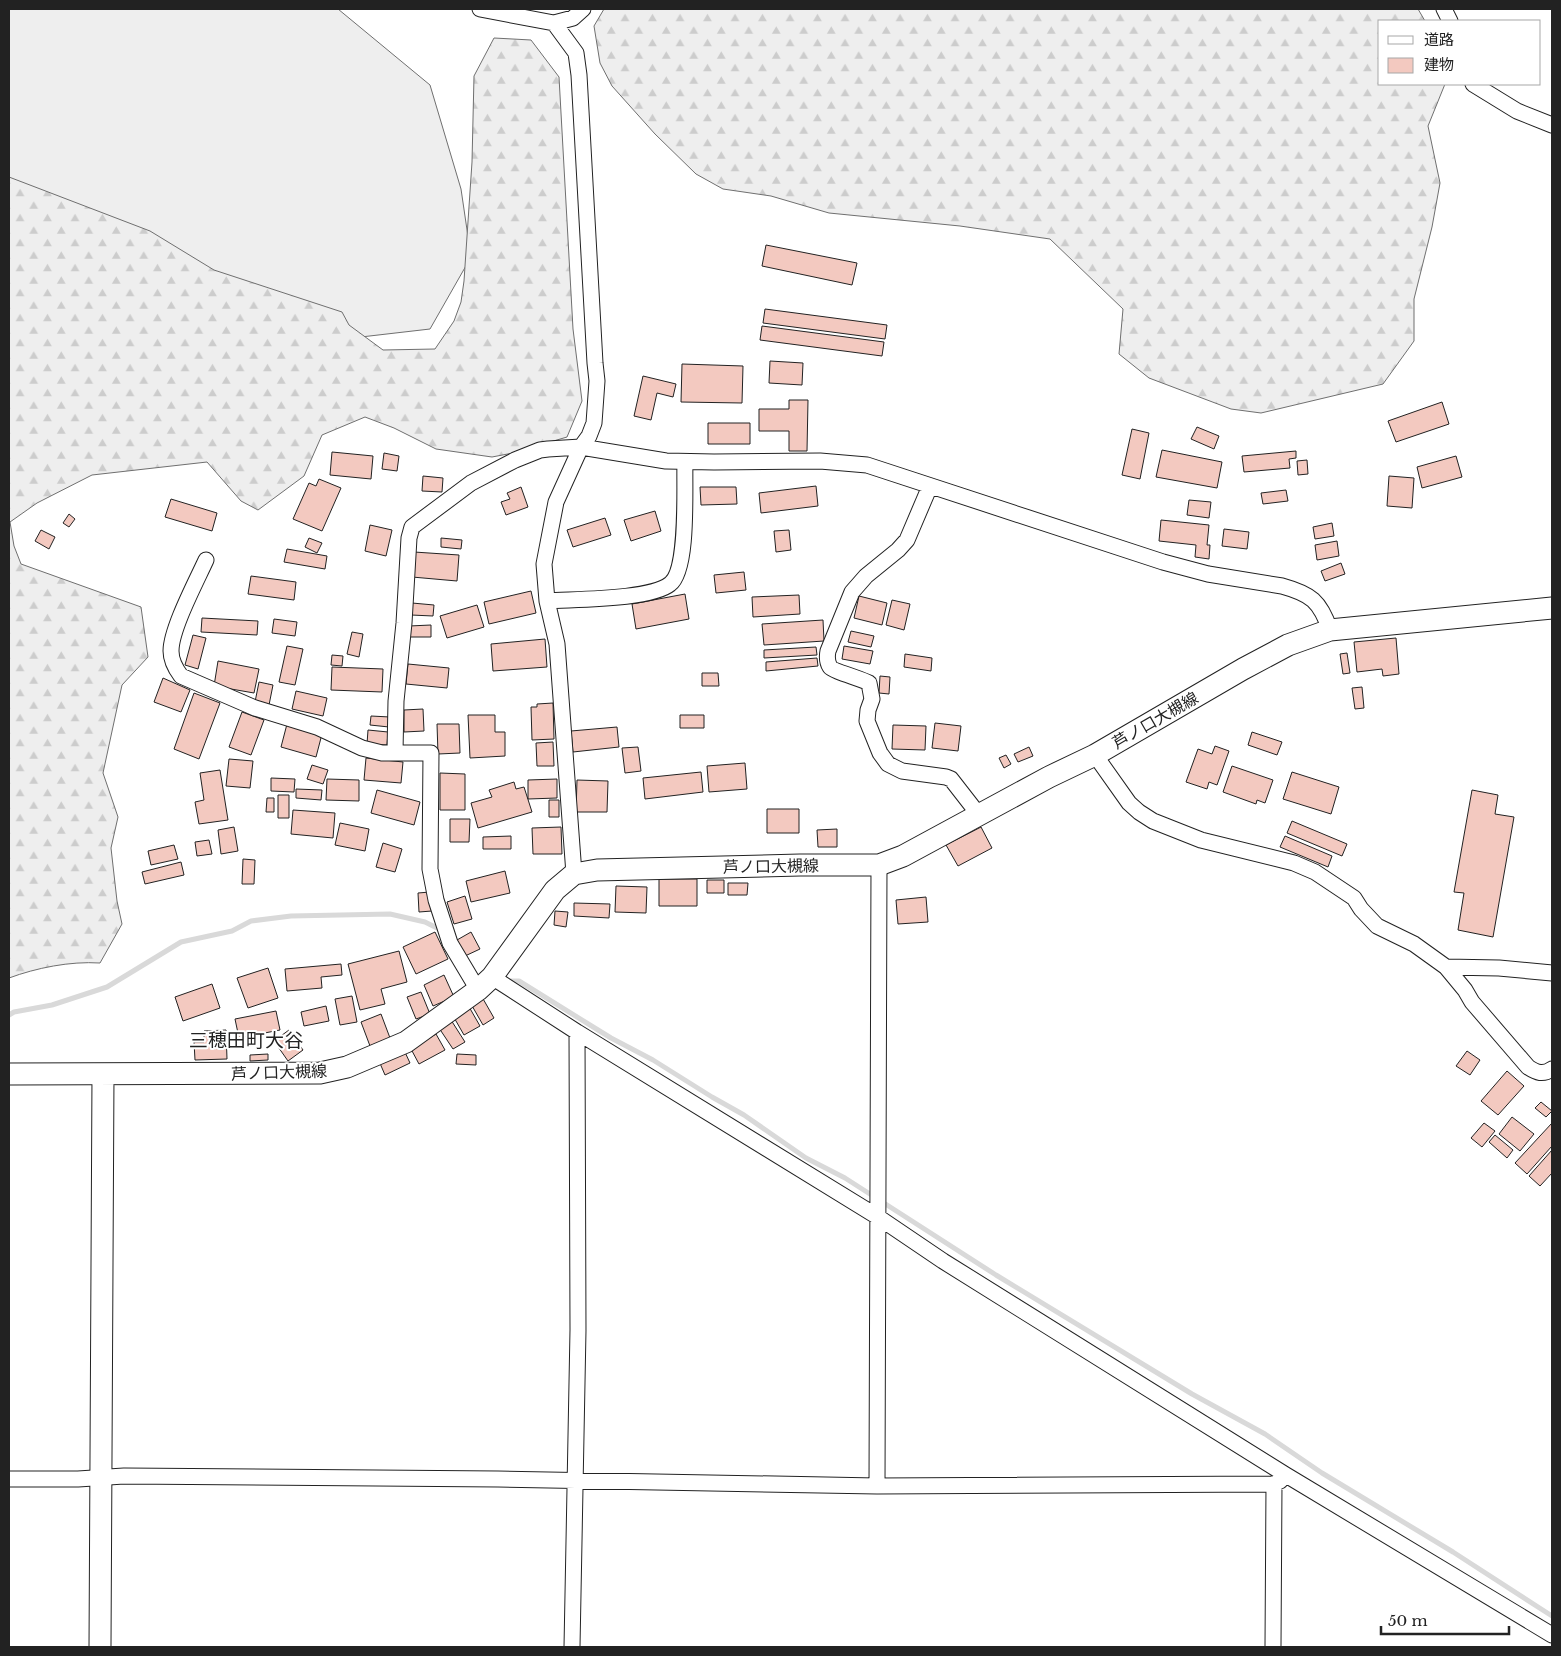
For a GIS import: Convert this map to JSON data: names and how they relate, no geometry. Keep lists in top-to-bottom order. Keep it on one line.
{"streets":{"main road":["芦ノ口大槻線"]},"districts":["三穂田町大谷"],"legend":["道路","建物"],"scale_bar":"50 m"}
